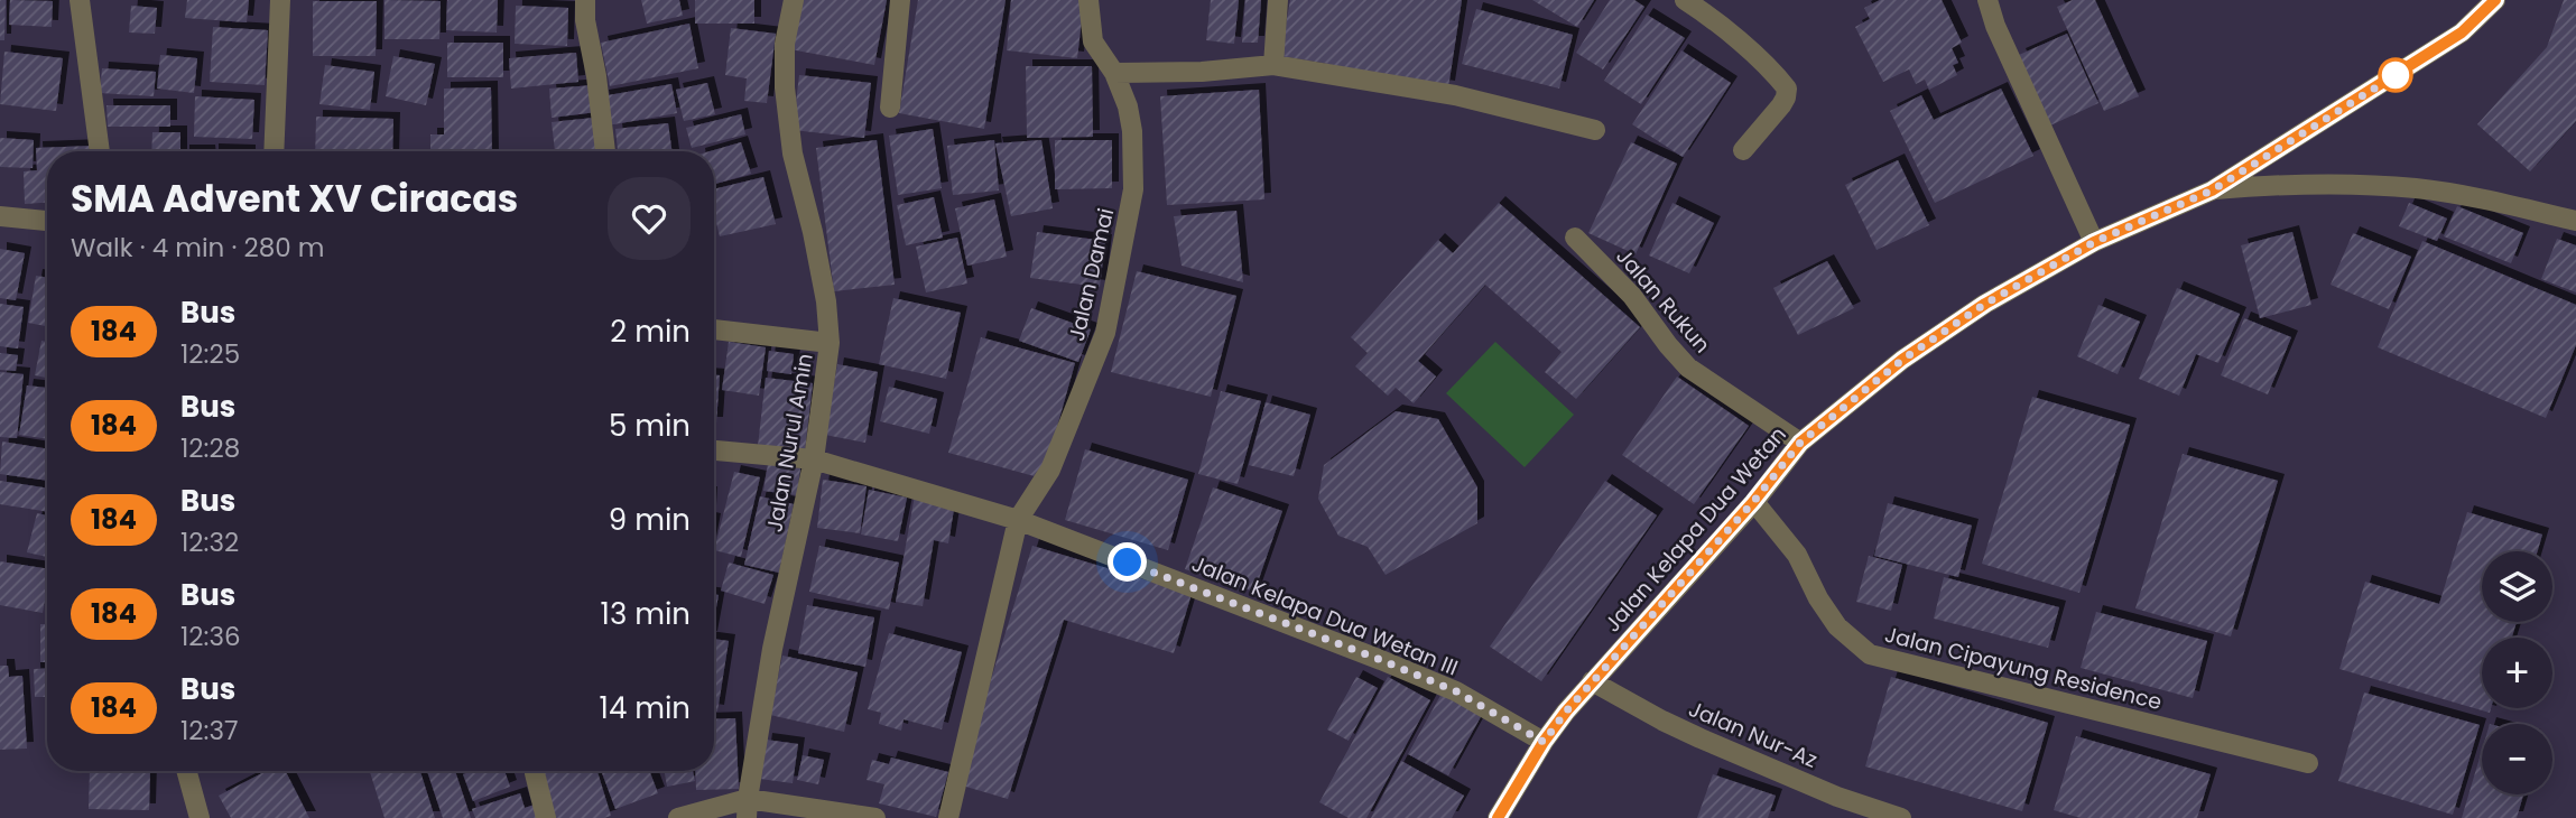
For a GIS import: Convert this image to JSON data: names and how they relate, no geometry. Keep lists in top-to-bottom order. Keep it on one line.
{"streets":{"street":["Jalan Damai","Jalan Rukun","Jalan Nurul Amin","Jalan Kelapa Dua Wetan","Jalan Kelapa Dua Wetan III","Jalan Cipayung Residence","Jalan Nur-Az"]},"crossings":[["Jalan Damai","Jalan Kelapa Dua Wetan III"],["Jalan Rukun","Jalan Kelapa Dua Wetan"],["Jalan Nurul Amin","Jalan Kelapa Dua Wetan III"],["Jalan Kelapa Dua Wetan","Jalan Kelapa Dua Wetan III"],["Jalan Kelapa Dua Wetan","Jalan Cipayung Residence"],["Jalan Kelapa Dua Wetan","Jalan Nur-Az"]],"lines":["bus line 184"],"page":{"heading":["SMA Advent XV Ciracas","Walk · 4 min · 280 m"],"list":[{"mark":"184","name":"Bus","note":"12:25","value":"2 min"},{"mark":"184","name":"Bus","note":"12:28","value":"5 min"},{"mark":"184","name":"Bus","note":"12:32","value":"9 min"},{"mark":"184","name":"Bus","note":"12:36","value":"13 min"},{"mark":"184","name":"Bus","note":"12:37","value":"14 min"}],"map_buttons":["+","−"]}}
